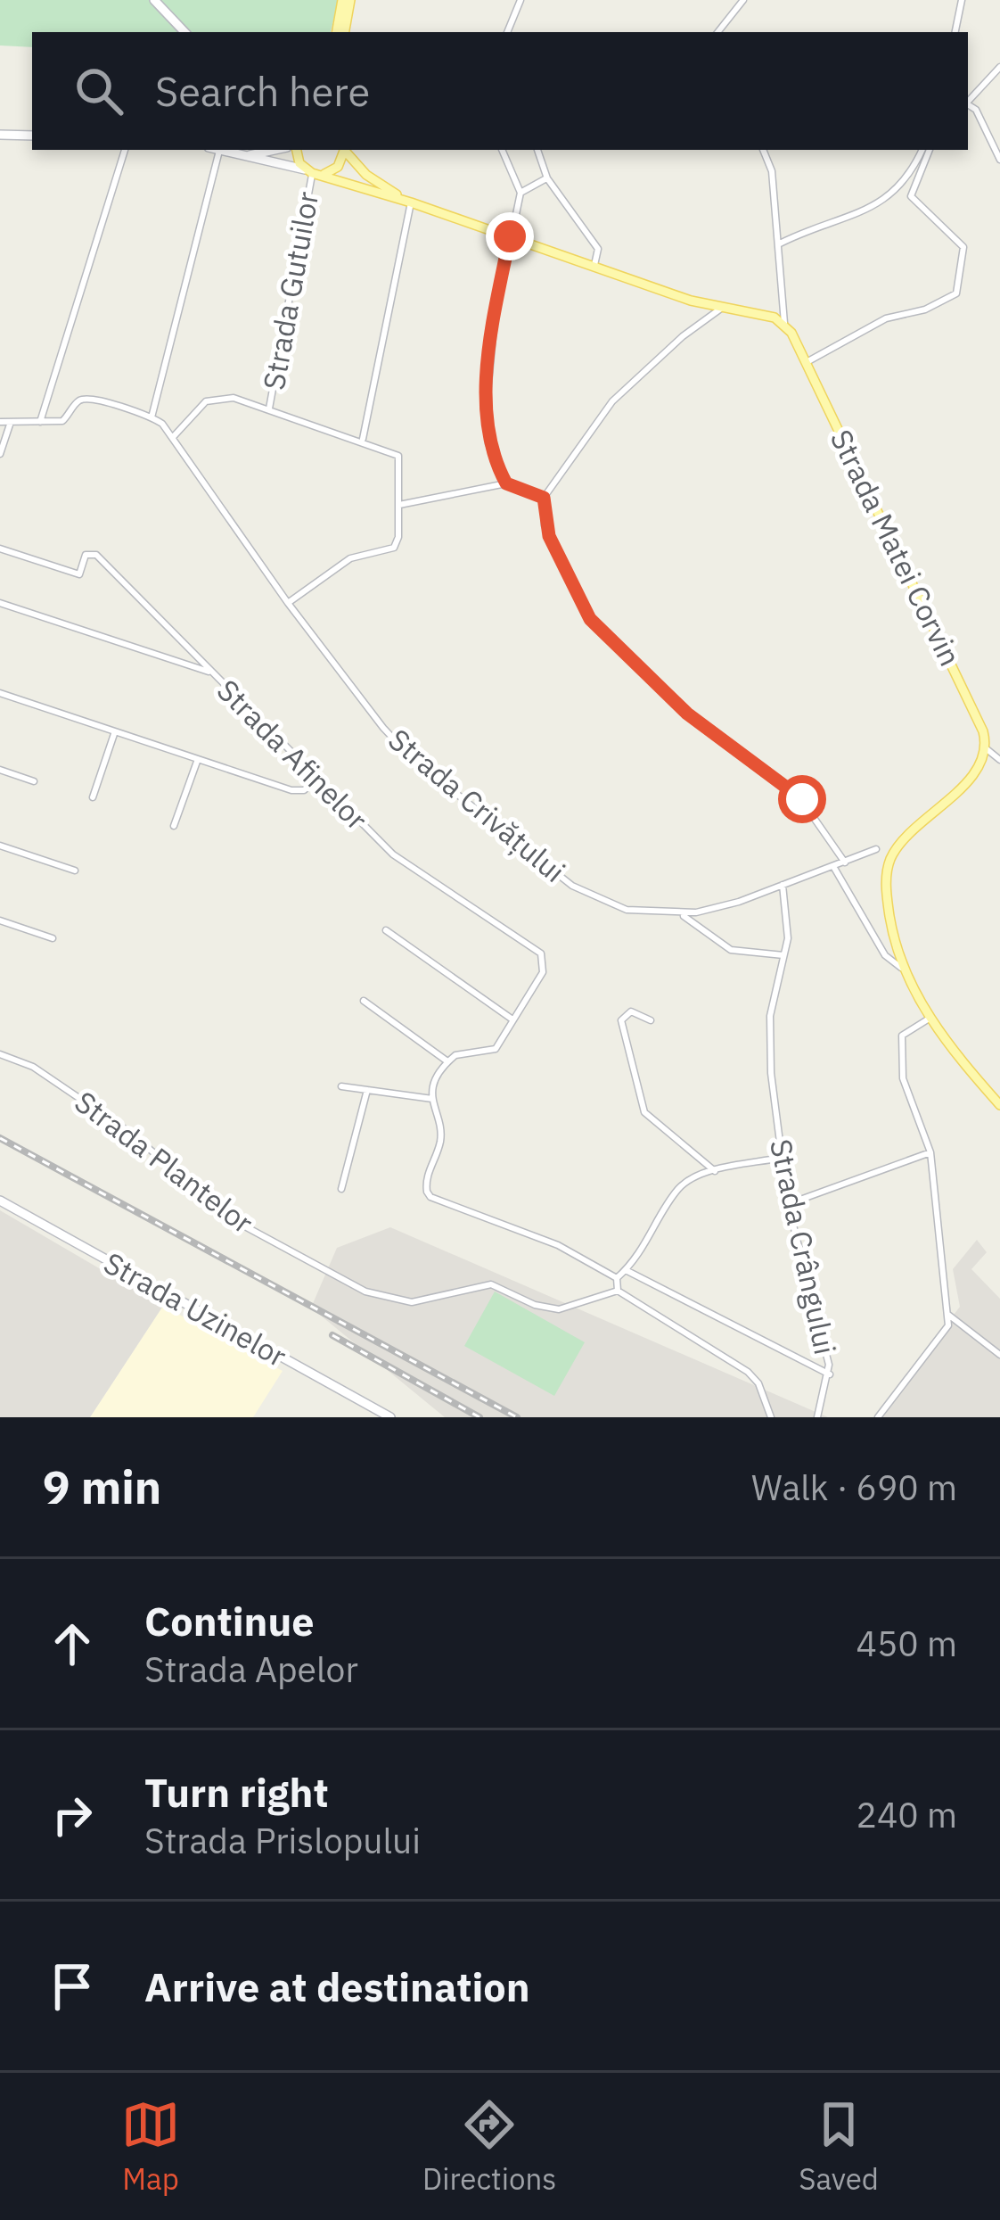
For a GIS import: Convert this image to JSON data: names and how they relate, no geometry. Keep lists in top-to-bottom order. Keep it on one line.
{"streets":{"main road":["Strada Matei Corvin"],"street":["Strada Gutuilor","Strada Afinelor","Strada Crivățului","Strada Plantelor","Strada Crângului","Strada Uzinelor"]},"crossings":[["Strada Crivățului","Strada Crângului"]],"page":{"search":"Search here","heading":["9 min","Walk · 690 m"],"list":[["Continue","Strada Apelor","450 m"],["Turn right","Strada Prislopului","240 m"],"Arrive at destination"],"nav":["Map","Directions","Saved"]}}
